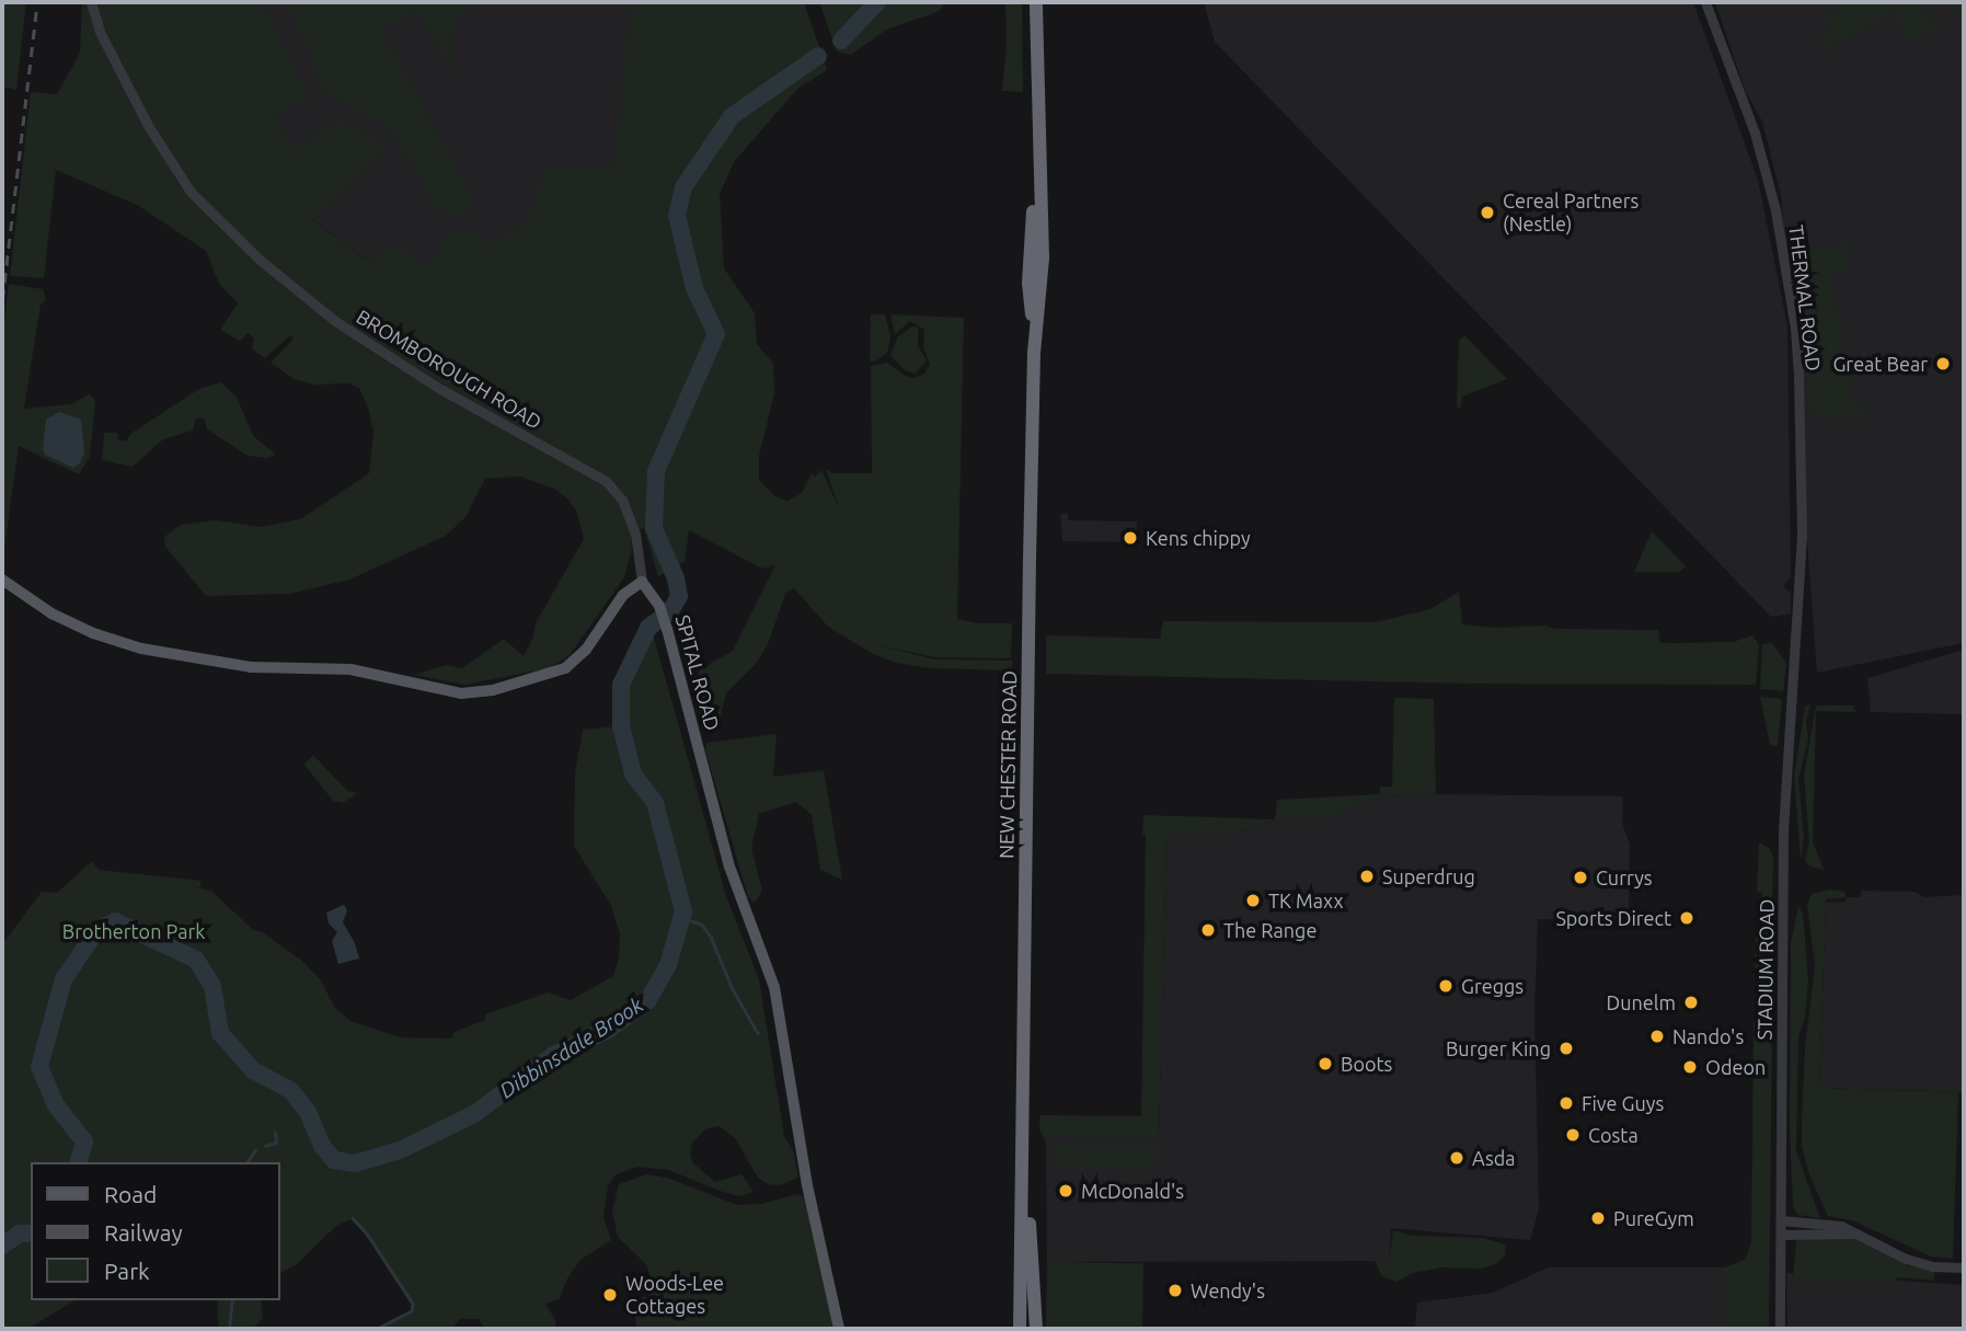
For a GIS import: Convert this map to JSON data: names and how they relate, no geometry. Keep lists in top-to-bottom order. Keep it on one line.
{"streets":{"highway":["NEW CHESTER ROAD"],"main road":["SPITAL ROAD"],"street":["THERMAL ROAD","BROMBOROUGH ROAD","STADIUM ROAD"]},"crossings":[["THERMAL ROAD","STADIUM ROAD"],["BROMBOROUGH ROAD","SPITAL ROAD"]],"water":["Dibbinsdale Brook"],"parks":["Brotherton Park"],"places":["Cereal Partners (Nestle)","Great Bear","Kens chippy","Superdrug","Currys","TK Maxx","Sports Direct","The Range","Greggs","Dunelm","Nando's","Burger King","Boots","Odeon","Five Guys","Costa","Asda","McDonald's","PureGym","Wendy's","Woods-Lee Cottages"],"legend":["Road","Railway","Park"]}
